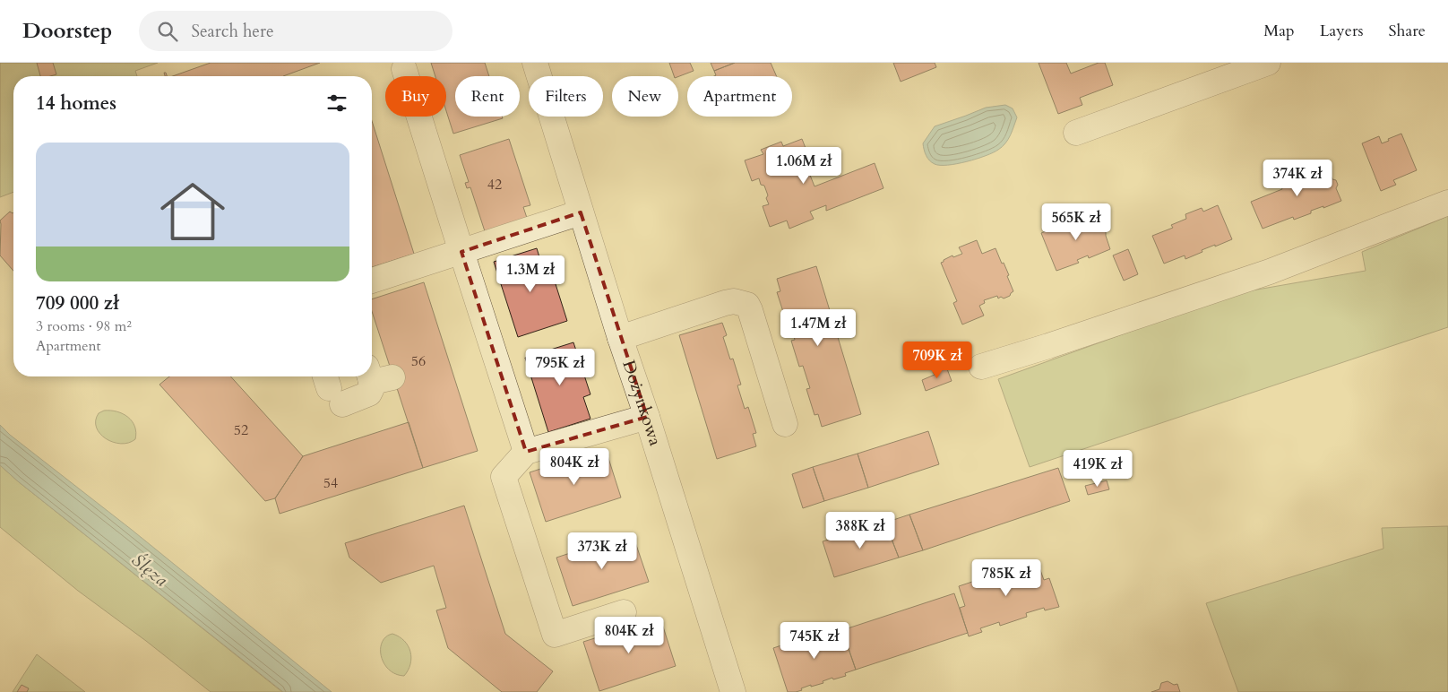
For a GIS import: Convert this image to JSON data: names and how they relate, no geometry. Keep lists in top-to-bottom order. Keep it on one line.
{"streets":{"street":["Dożynkowa"]},"water":["Ślęza"],"house_numbers":["42","56","52","54"],"page":{"header":"Doorstep","search":"Search here","nav":["Map","Layers","Share"],"chip":["Buy","Rent","Filters","New","Apartment"],"heading":"14 homes","list":[{"name":"709 000 zł","note":"3 rooms · 98 m² · Apartment"}],"price":["1.06M zł","374K zł","565K zł","1.3M zł","1.47M zł","709K zł","795K zł","804K zł","419K zł","388K zł","373K zł","785K zł","804K zł","745K zł"]}}
